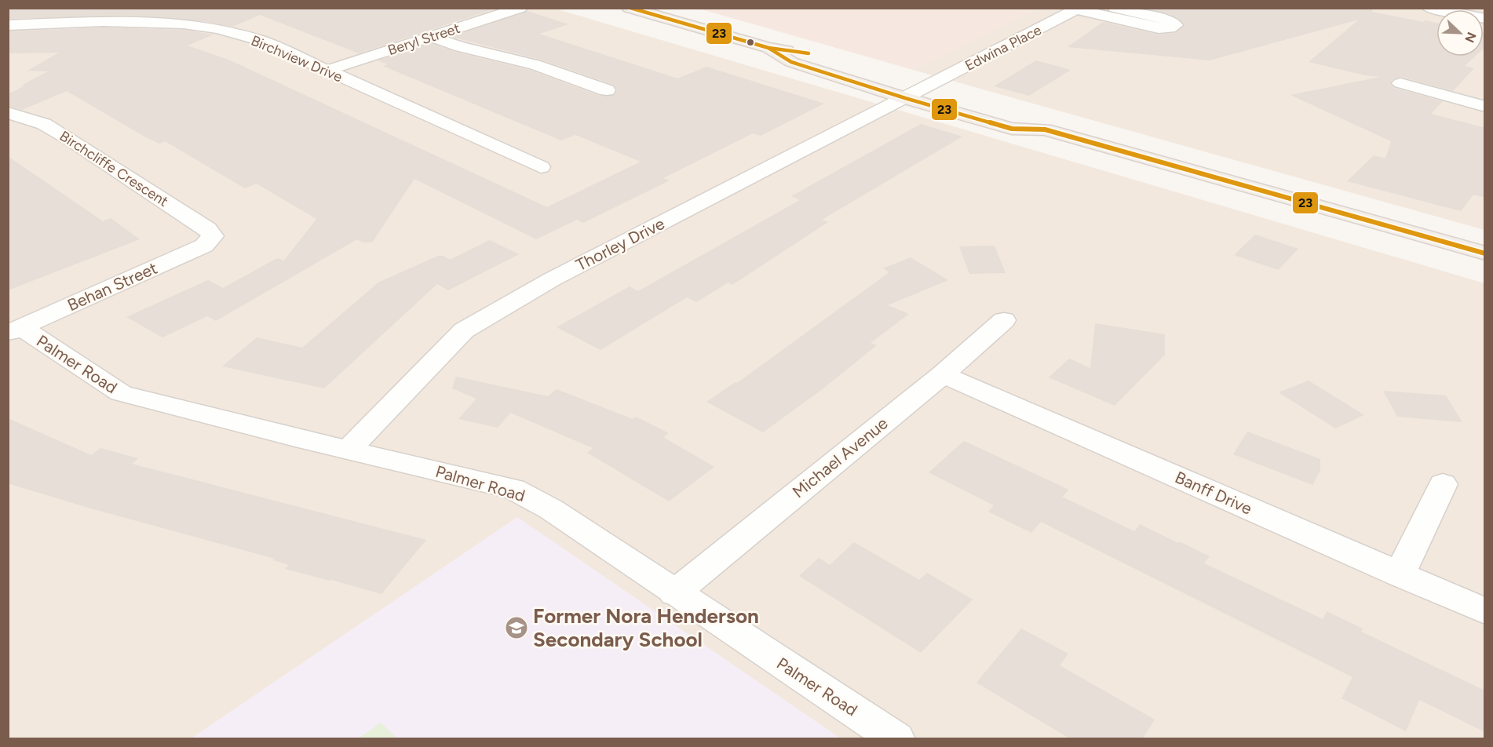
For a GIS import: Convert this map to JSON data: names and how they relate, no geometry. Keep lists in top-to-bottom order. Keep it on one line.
{"streets":{"street":["Beryl Street","Edwina Place","Birchview Drive","Birchcliffe Crescent","Thorley Drive","Behan Street","Palmer Road","Michael Avenue","Banff Drive"]},"crossings":[["Beryl Street","Birchview Drive"],["Edwina Place","Thorley Drive"],["Birchcliffe Crescent","Behan Street"],["Thorley Drive","Palmer Road"],["Behan Street","Palmer Road"],["Palmer Road","Michael Avenue"],["Michael Avenue","Banff Drive"]],"places":{"school or university":["Former Nora Henderson Secondary School"]},"lines":["transit line 23"],"north":"bottom right"}
